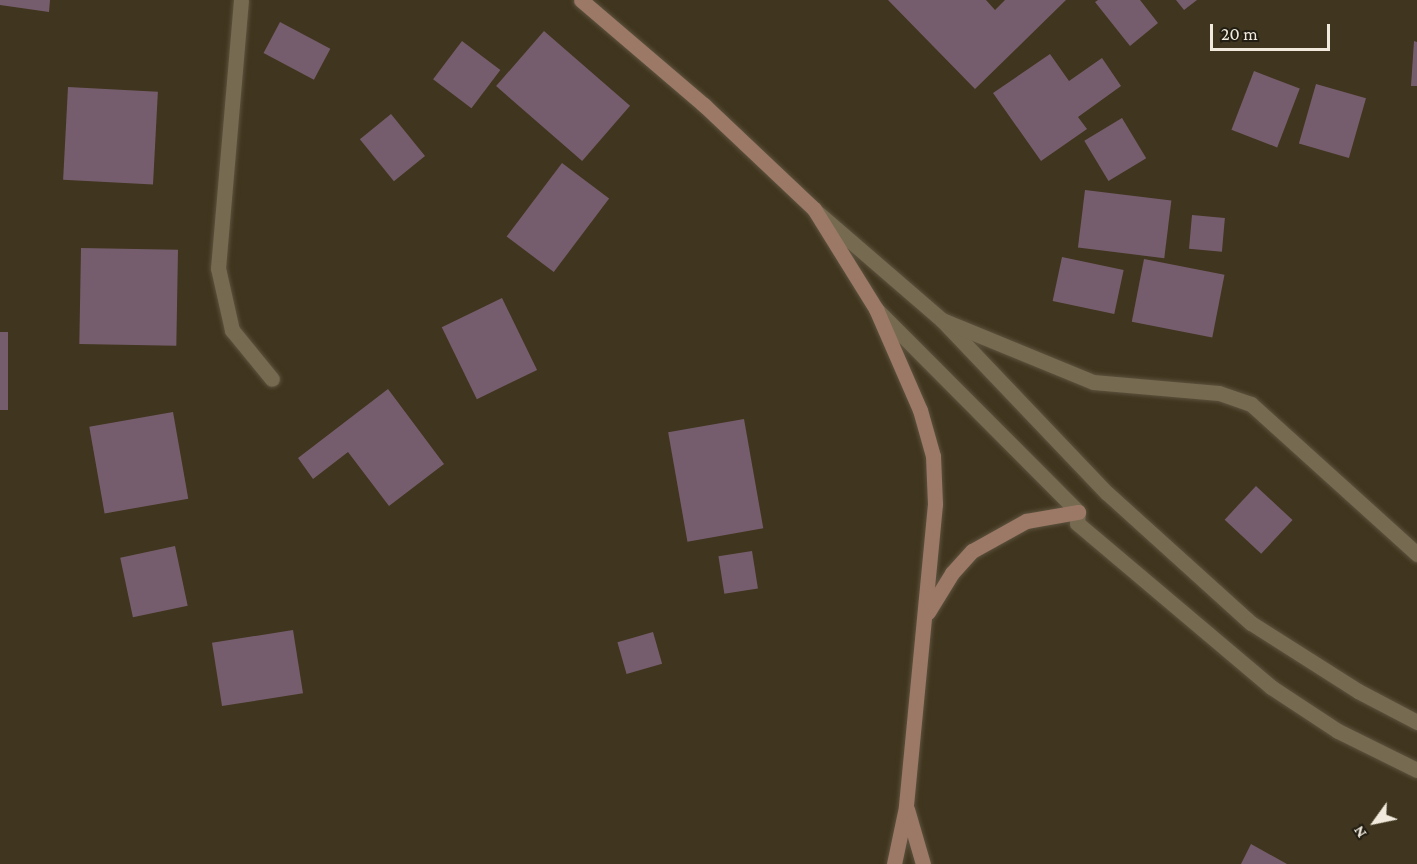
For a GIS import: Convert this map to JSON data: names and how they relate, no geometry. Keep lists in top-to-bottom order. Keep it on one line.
{"scale_bar":"20 m","north":"bottom left"}
